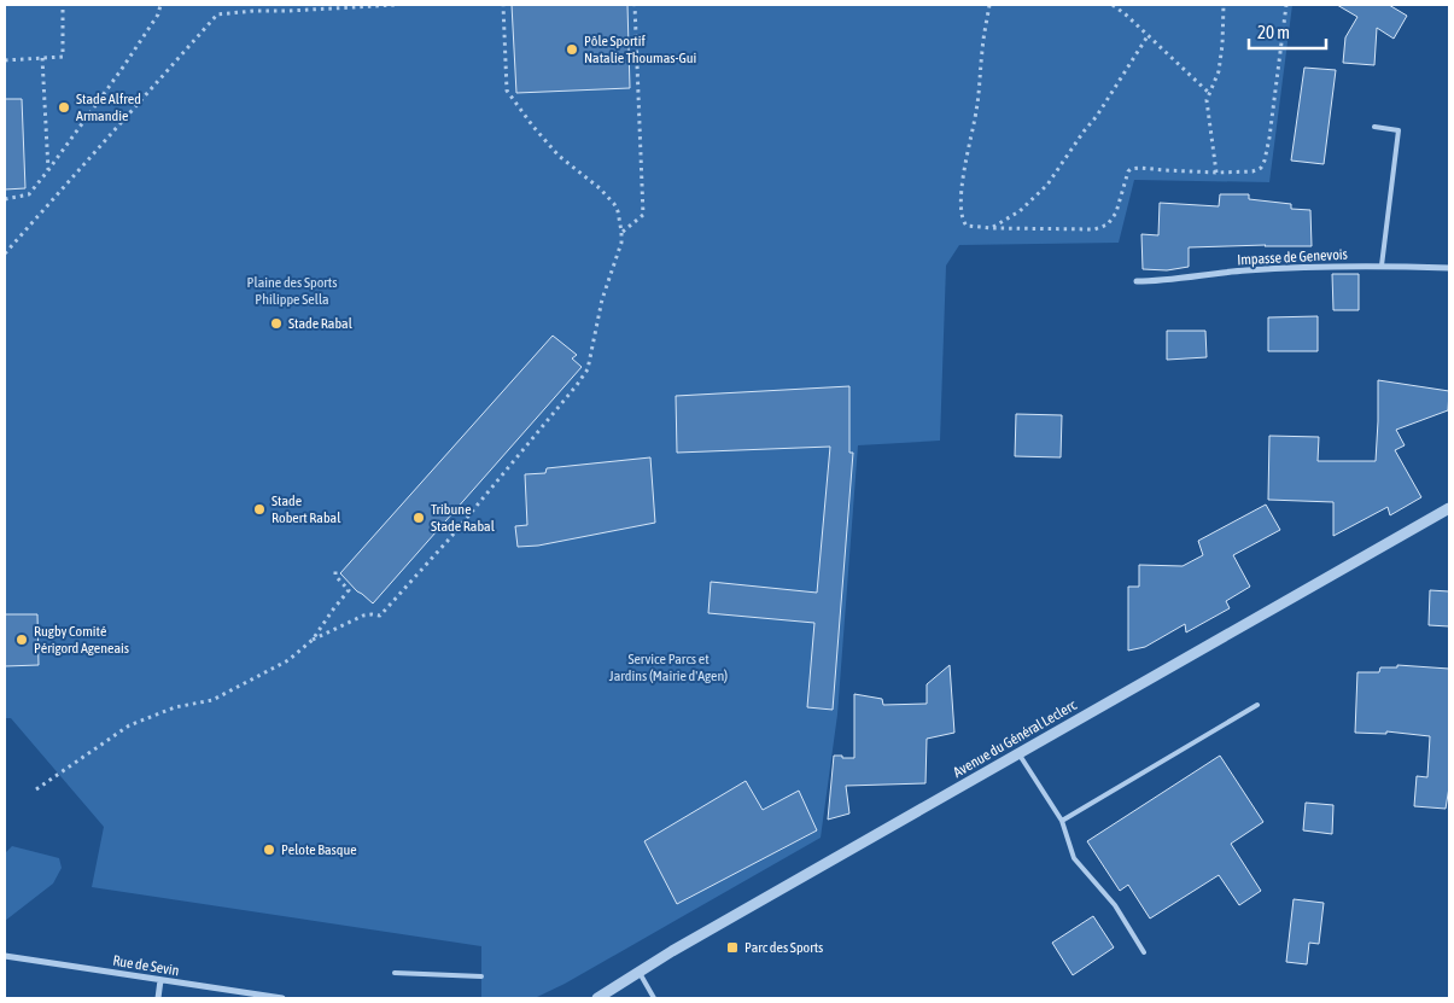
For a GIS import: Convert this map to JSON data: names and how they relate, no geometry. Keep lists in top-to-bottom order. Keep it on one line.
{"streets":{"street":["Impasse de Genevois","Avenue du Général Leclerc","Rue de Sevin"]},"parks":["Plaine des Sports Philippe Sella","Service Parcs et Jardins (Mairie d'Agen)"],"places":{"other":["Pôle Sportif Natalie Thoumas-Gui","Stade Alfred Armandie","Stade Rabal","Stade Robert Rabal","Tribune Stade Rabal","Rugby Comité Périgord Ageneais","Pelote Basque"],"transit":["Parc des Sports"]},"scale_bar":"20 m"}
